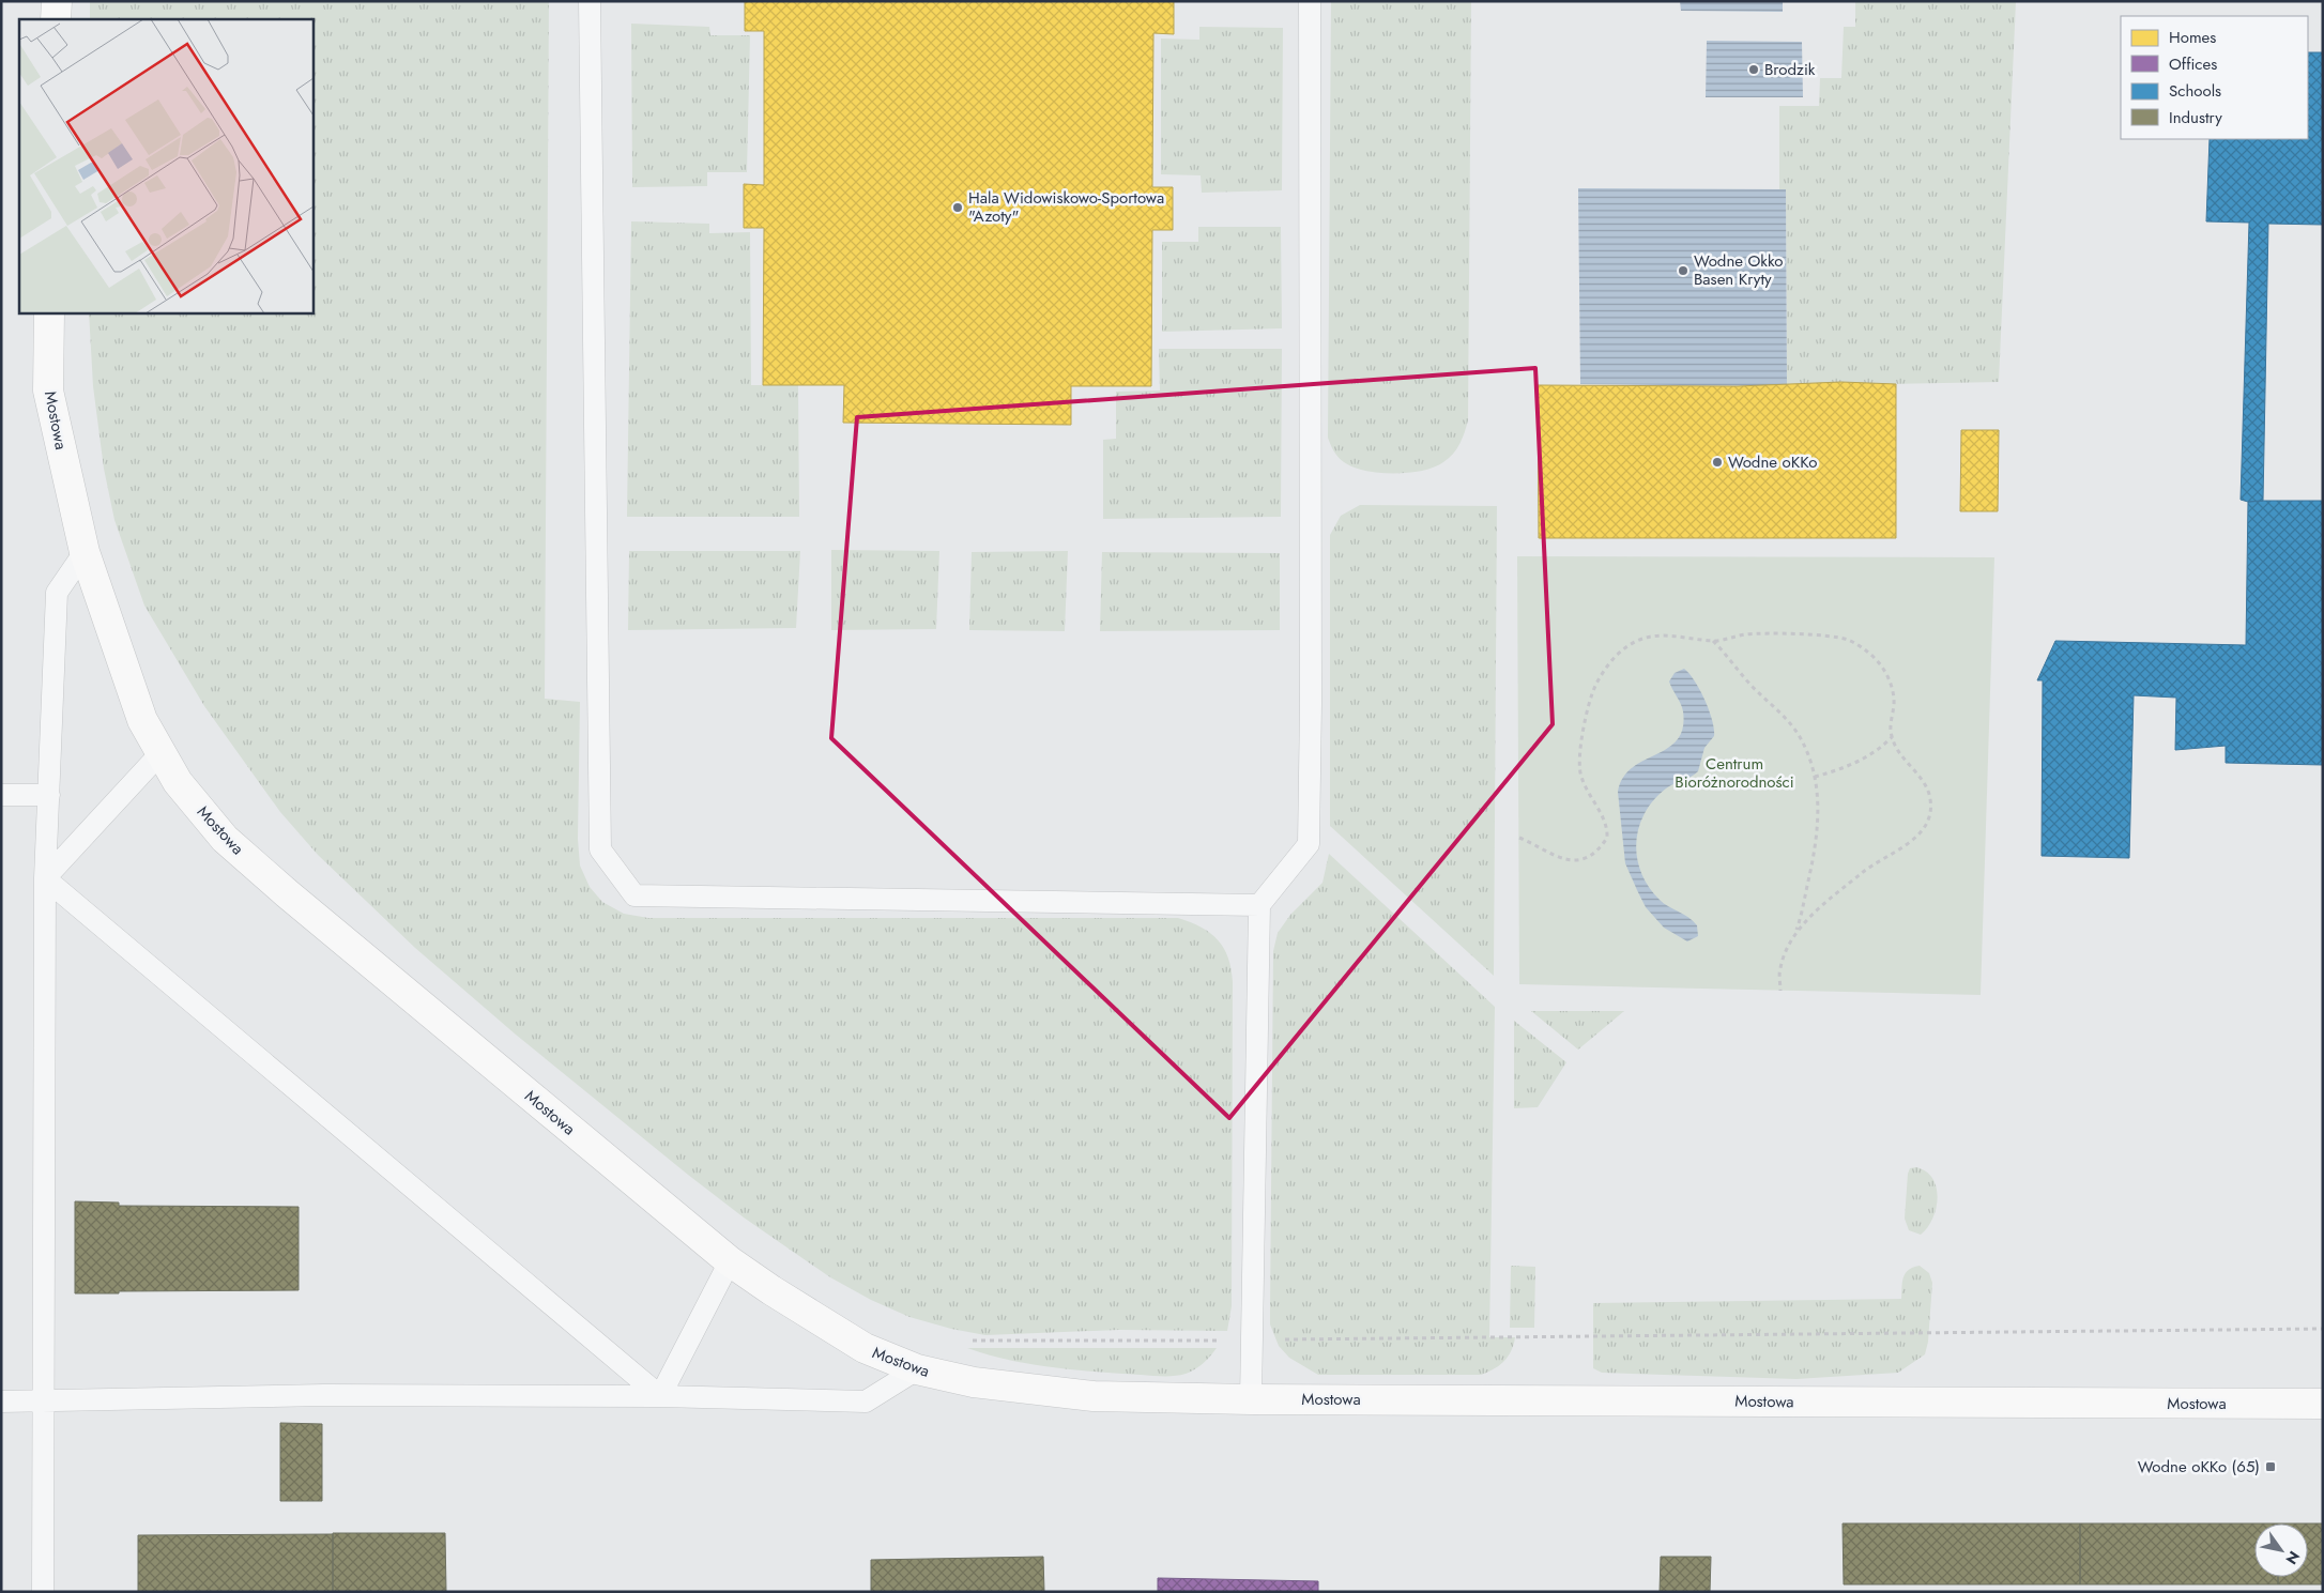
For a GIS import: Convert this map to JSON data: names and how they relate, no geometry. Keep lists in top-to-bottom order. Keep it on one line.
{"streets":{"street":["Mostowa"]},"parks":["Centrum Bioróżnorodności"],"places":{"other":["Brodzik","Hala Widowiskowo-Sportowa \"Azoty\"","Wodne Okko Basen Kryty","Wodne oKKo"],"transit":["Wodne oKKo (65)"]},"legend":["Homes","Offices","Schools","Industry"],"north":"bottom right"}
